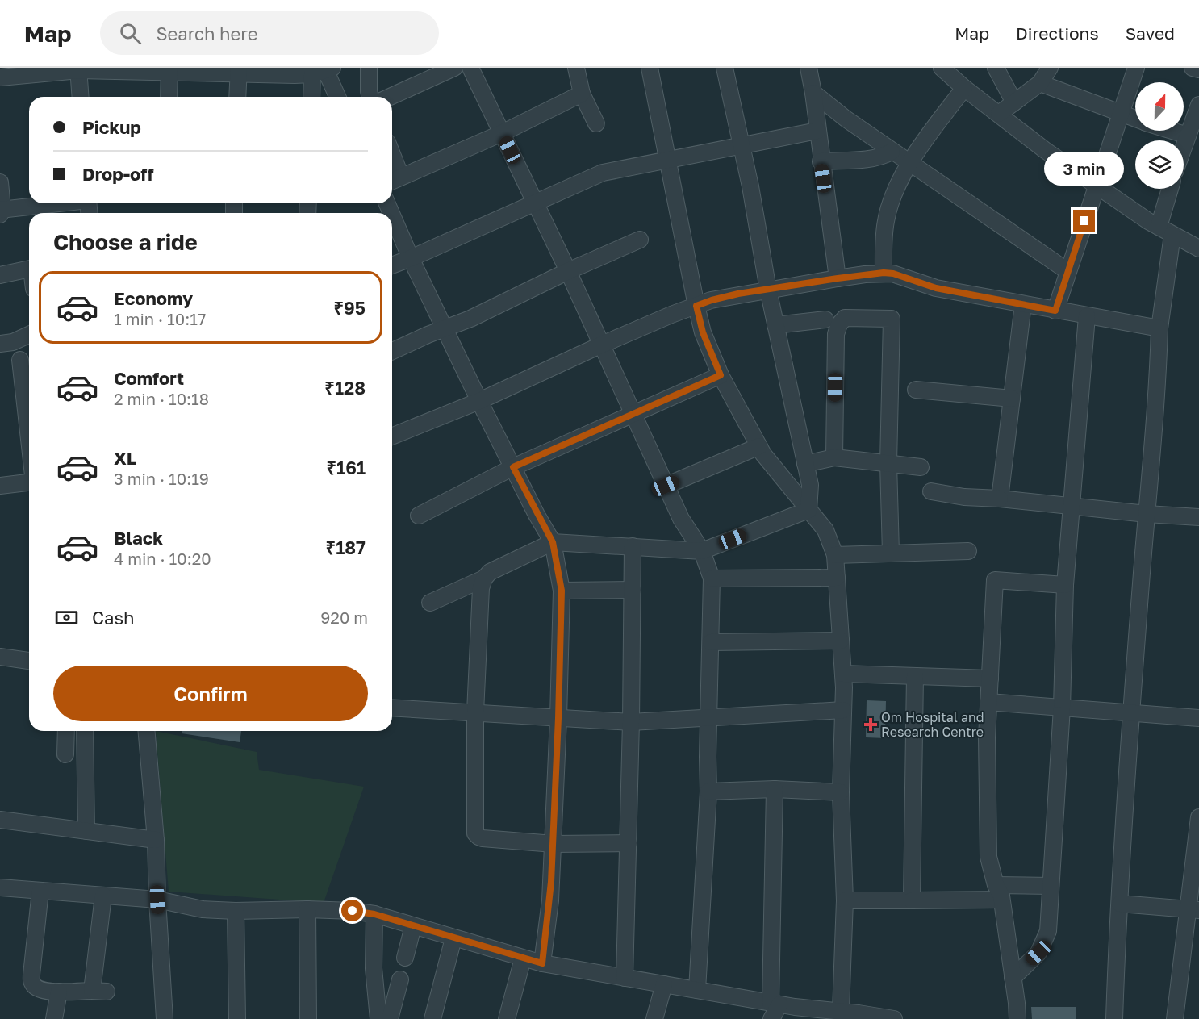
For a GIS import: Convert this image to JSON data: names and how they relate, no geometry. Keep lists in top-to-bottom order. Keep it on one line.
{"places":{"health":["Om Hospital and Research Centre"]},"north":"top","page":{"header":"Map","search":"Search here","nav":["Map","Directions","Saved"],"banner":["Pickup","Drop-off"],"bubble":"3 min","heading":"Choose a ride","list":[{"name":"Economy","note":"1 min · 10:17","value":"₹95"},{"name":"Comfort","note":"2 min · 10:18","value":"₹128"},{"name":"XL","note":"3 min · 10:19","value":"₹161"},{"name":"Black","note":"4 min · 10:20","value":"₹187"}],"pay":["Cash","920 m"],"buttons":"Confirm"}}
